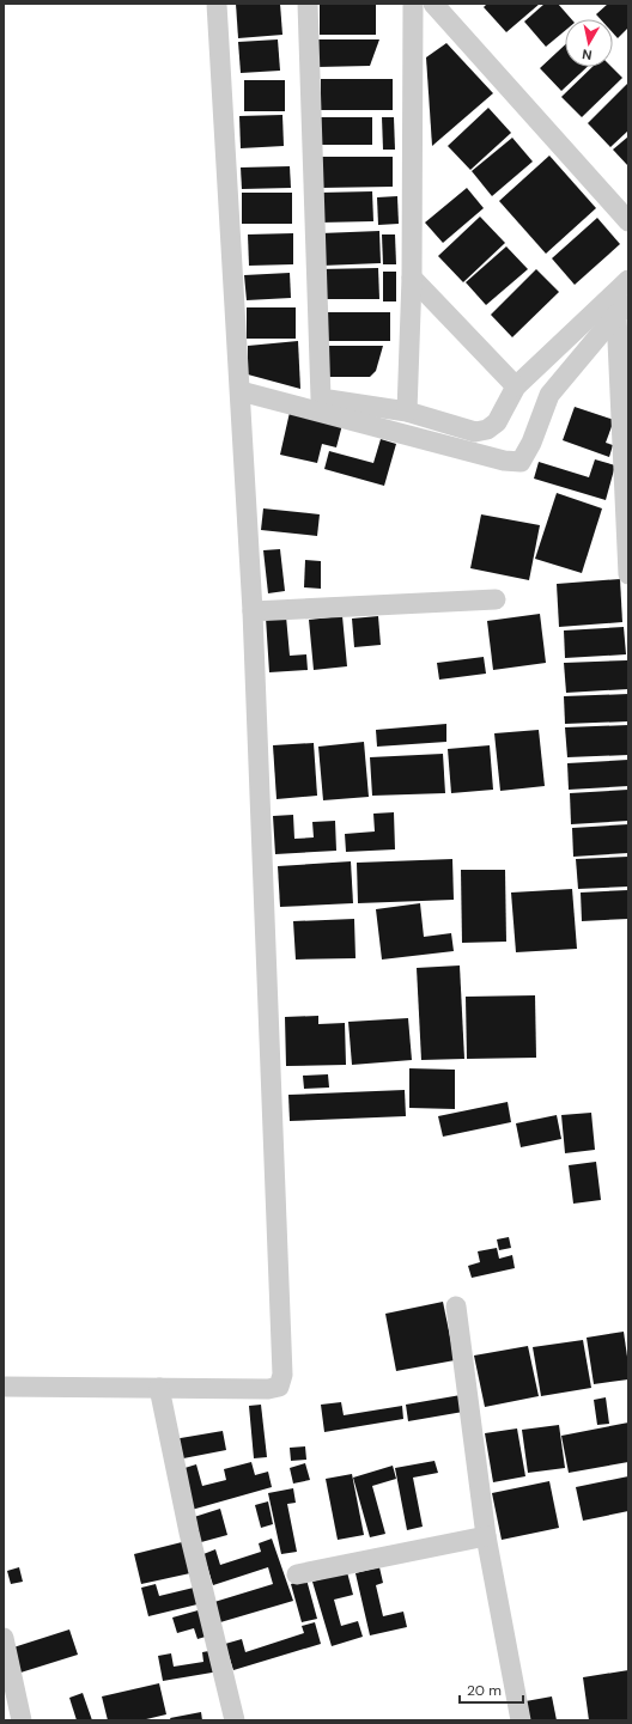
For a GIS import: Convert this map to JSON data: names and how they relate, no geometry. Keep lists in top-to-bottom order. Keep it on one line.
{"scale_bar":"20 m","north":"bottom"}
